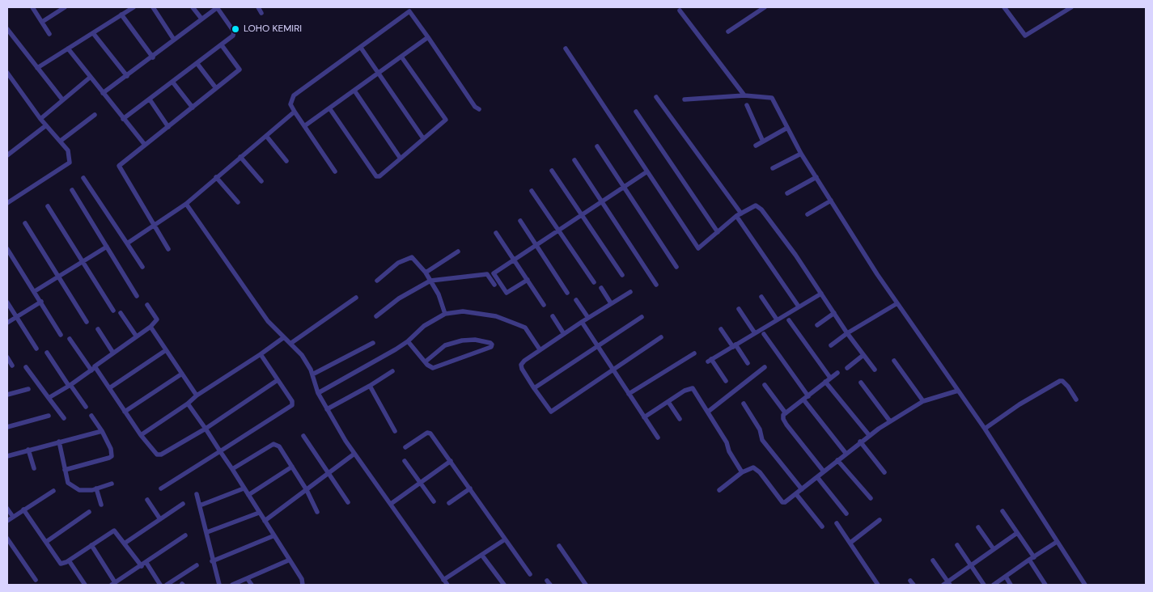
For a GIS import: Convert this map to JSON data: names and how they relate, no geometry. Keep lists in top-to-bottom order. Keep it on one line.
{"places":["LOHO KEMIRI"]}
